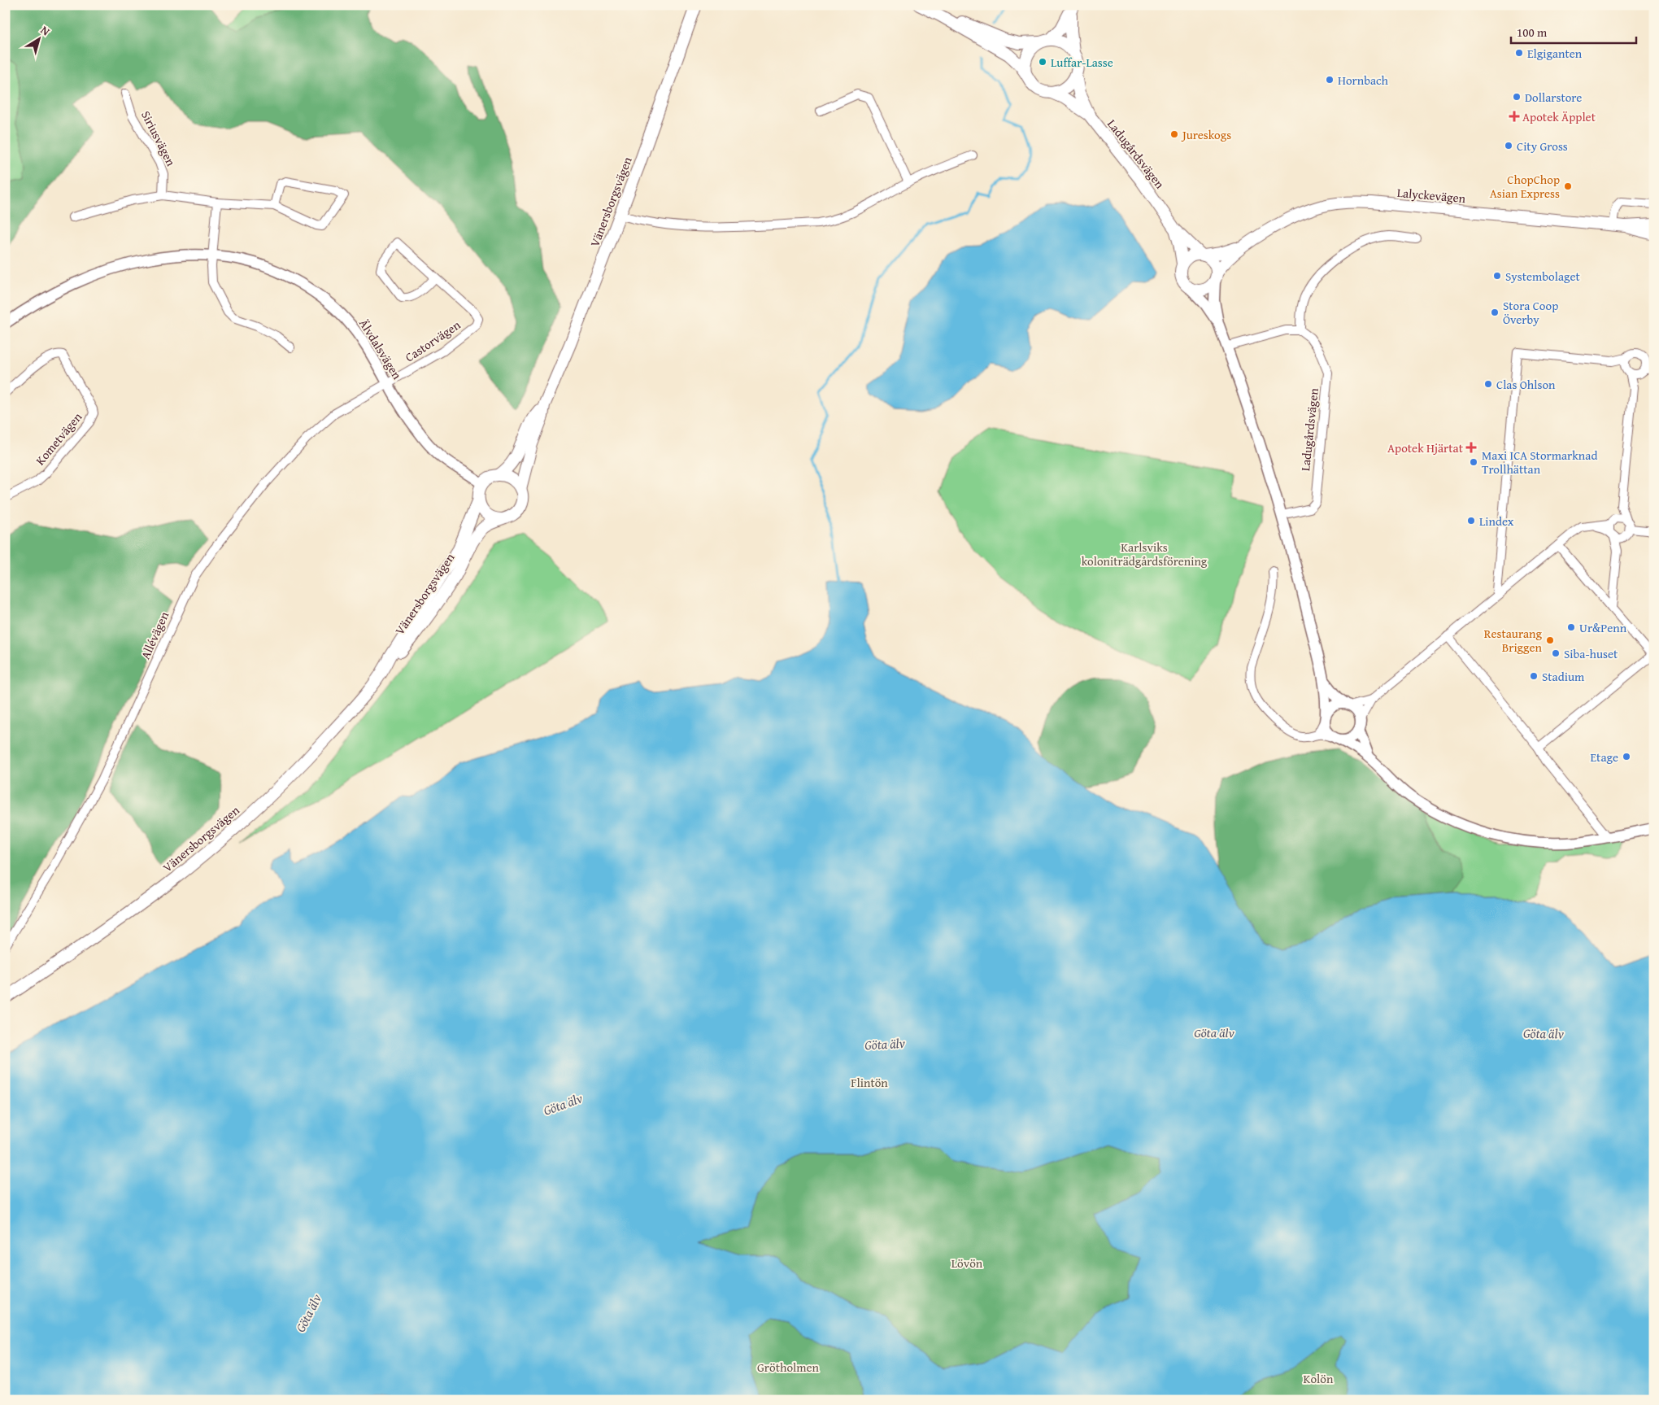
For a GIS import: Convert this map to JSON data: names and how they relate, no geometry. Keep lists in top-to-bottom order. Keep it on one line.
{"streets":{"main road":["Ladugårdsvägen","Lalyckevägen","Vänersborgsvägen"],"street":["Siriusvägen","Castorvägen","Älvdalsvägen","Kometvägen","Allévägen"]},"crossings":[["Ladugårdsvägen","Lalyckevägen"],["Vänersborgsvägen","Älvdalsvägen"],["Castorvägen","Älvdalsvägen"],["Castorvägen","Allévägen"],["Älvdalsvägen","Allévägen"]],"water":["Göta älv"],"parks":["Karlsviks koloniträdgårdsförening","Flintön","Lövön","Grötholmen","Kolön"],"places":{"other":["Elgiganten","Luffar-Lasse","Hornbach","Dollarstore","Jureskogs","City Gross","ChopChop Asian Express","Systembolaget","Stora Coop Överby","Clas Ohlson","Maxi ICA Stormarknad Trollhättan","Lindex","Ur&Penn","Restaurang Briggen","Siba-huset","Stadium","Etage"],"health":["Apotek Äpplet","Apotek Hjärtat"]},"scale_bar":"100 m","north":"top right"}
